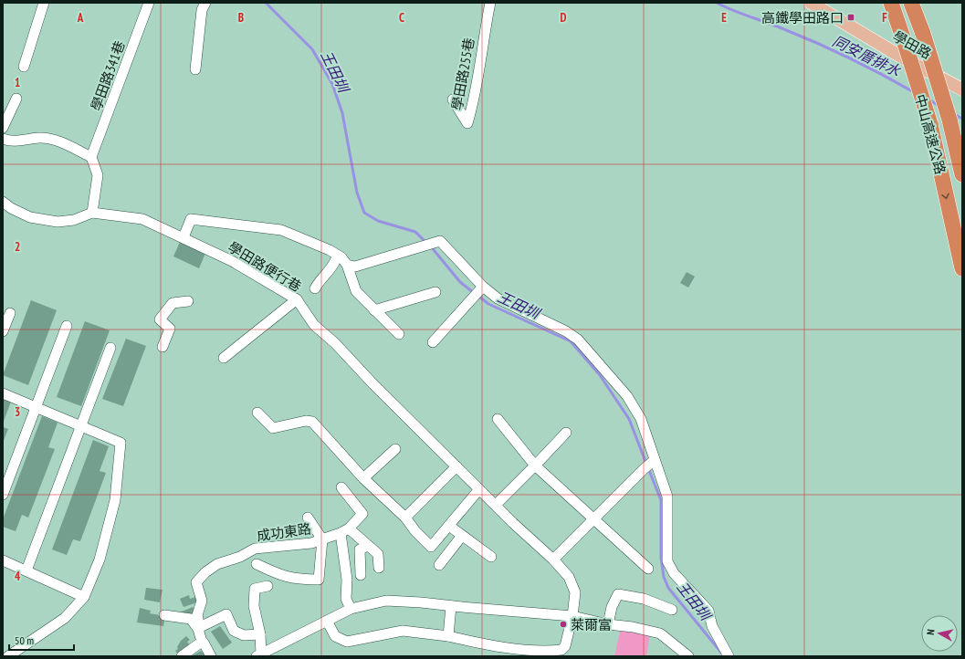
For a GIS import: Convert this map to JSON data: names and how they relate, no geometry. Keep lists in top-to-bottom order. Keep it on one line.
{"streets":{"highway":["中山高速公路"],"main road":["學田路"],"street":["學田路255巷","學田路341巷","學田路便行巷","成功東路"]},"water":["同安厝排水","王田圳"],"places":{"transit":["高鐵學田路口"],"other":["萊爾富"]},"scale_bar":"50 m","north":"left","grid":{"columns":["A","B","C","D","E","F"],"rows":["1","2","3","4"]}}
